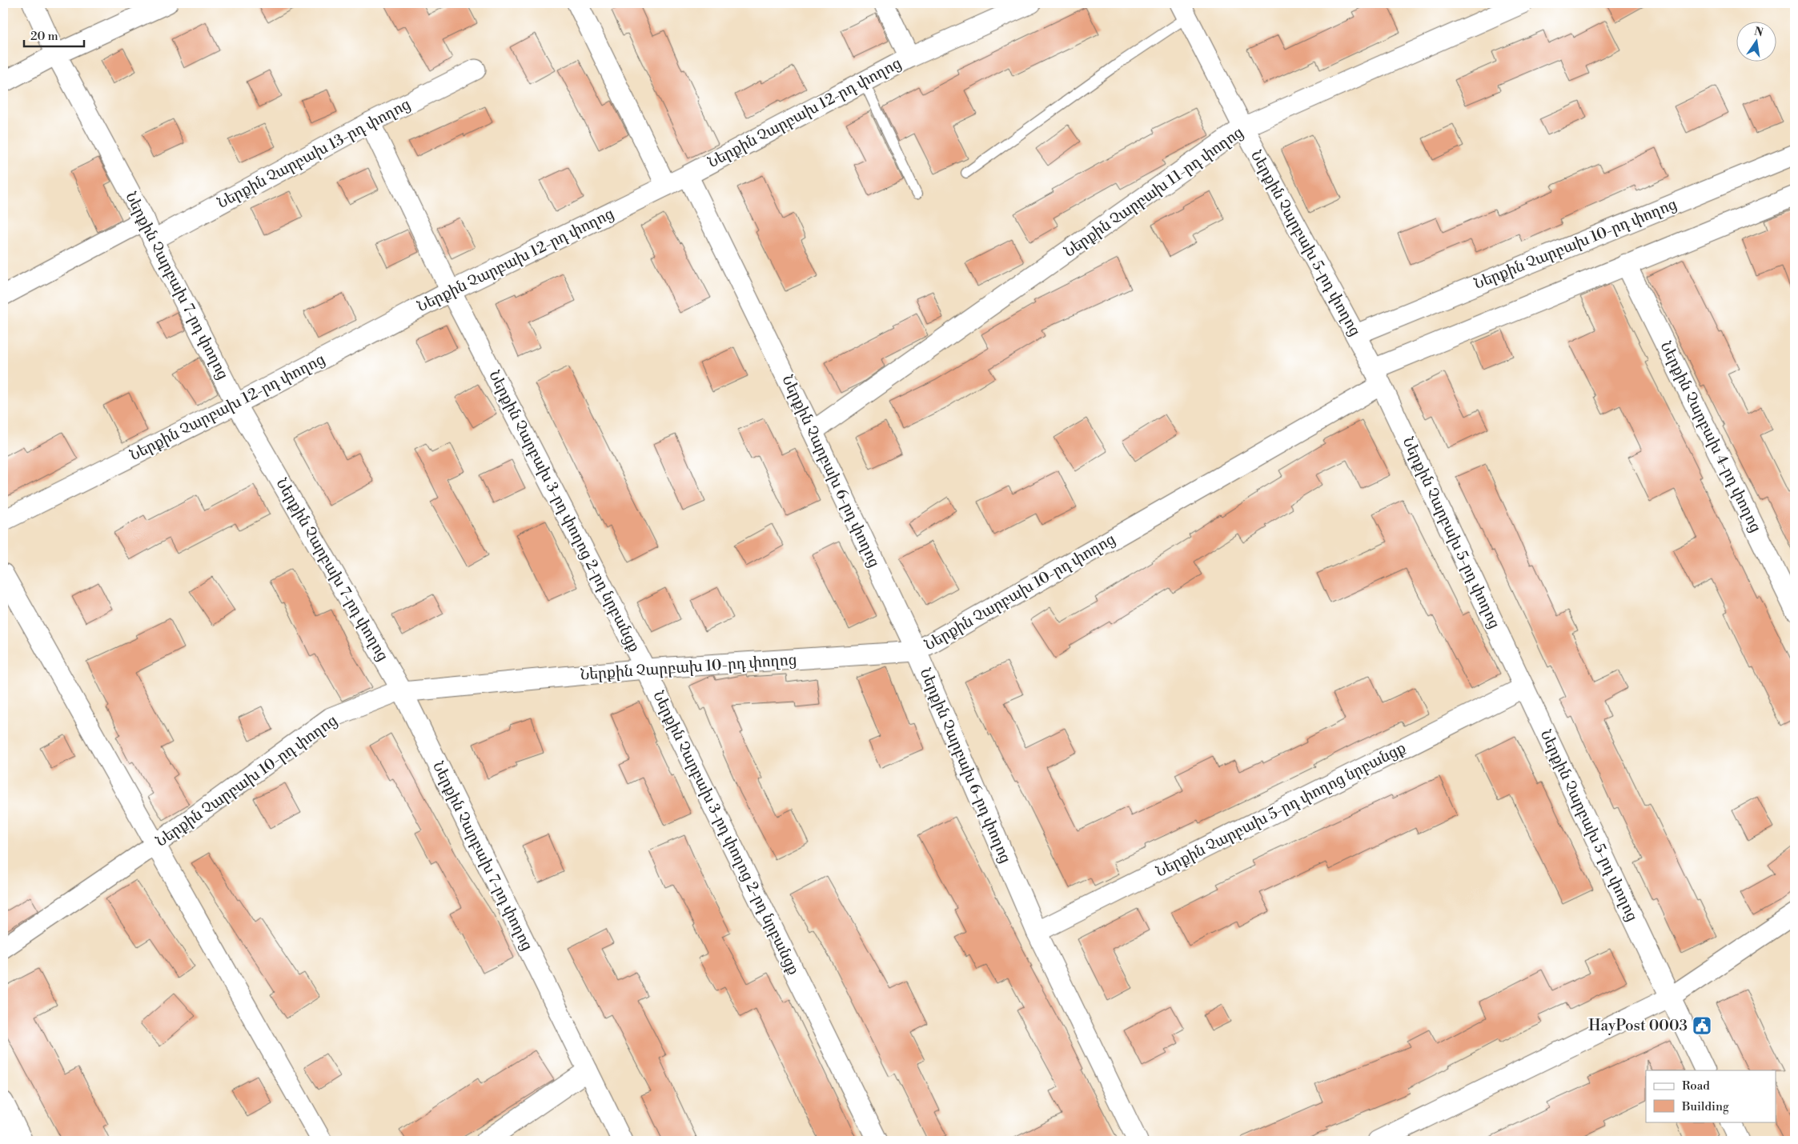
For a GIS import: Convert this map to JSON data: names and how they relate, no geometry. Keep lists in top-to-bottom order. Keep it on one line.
{"streets":{"street":["Ներքին Չարբախ 12-րդ փողոց","Ներքին Չարբախ 13-րդ փողոց","Ներքին Չարբախ 11-րդ փողոց","Ներքին Չարբախ 5-րդ փողոց","Ներքին Չարբախ 10-րդ փողոց","Ներքին Չարբախ 7-րդ փողոց","Ներքին Չարբախ 4-րդ փողոց","Ներքին Չարբախ 6-րդ փողոց","Ներքին Չարբախ 3-րդ փողոց 2-րդ նրբանցք","Ներքին Չարբախ 5-րդ փողոց նրբանցք"]},"crossings":[["Ներքին Չարբախ 12-րդ փողոց","Ներքին Չարբախ 7-րդ փողոց"],["Ներքին Չարբախ 12-րդ փողոց","Ներքին Չարբախ 6-րդ փողոց"],["Ներքին Չարբախ 12-րդ փողոց","Ներքին Չարբախ 3-րդ փողոց 2-րդ նրբանցք"],["Ներքին Չարբախ 13-րդ փողոց","Ներքին Չարբախ 7-րդ փողոց"],["Ներքին Չարբախ 13-րդ փողոց","Ներքին Չարբախ 3-րդ փողոց 2-րդ նրբանցք"],["Ներքին Չարբախ 11-րդ փողոց","Ներքին Չարբախ 5-րդ փողոց"],["Ներքին Չարբախ 11-րդ փողոց","Ներքին Չարբախ 6-րդ փողոց"],["Ներքին Չարբախ 5-րդ փողոց","Ներքին Չարբախ 10-րդ փողոց"],["Ներքին Չարբախ 5-րդ փողոց","Ներքին Չարբախ 5-րդ փողոց նրբանցք"],["Ներքին Չարբախ 10-րդ փողոց","Ներքին Չարբախ 7-րդ փողոց"],["Ներքին Չարբախ 10-րդ փողոց","Ներքին Չարբախ 4-րդ փողոց"],["Ներքին Չարբախ 10-րդ փողոց","Ներքին Չարբախ 6-րդ փողոց"],["Ներքին Չարբախ 10-րդ փողոց","Ներքին Չարբախ 3-րդ փողոց 2-րդ նրբանցք"],["Ներքին Չարբախ 6-րդ փողոց","Ներքին Չարբախ 5-րդ փողոց նրբանցք"]],"places":{"public building":["HayPost 0003"]},"legend":["Road","Building"],"scale_bar":"20 m","north":"top"}
